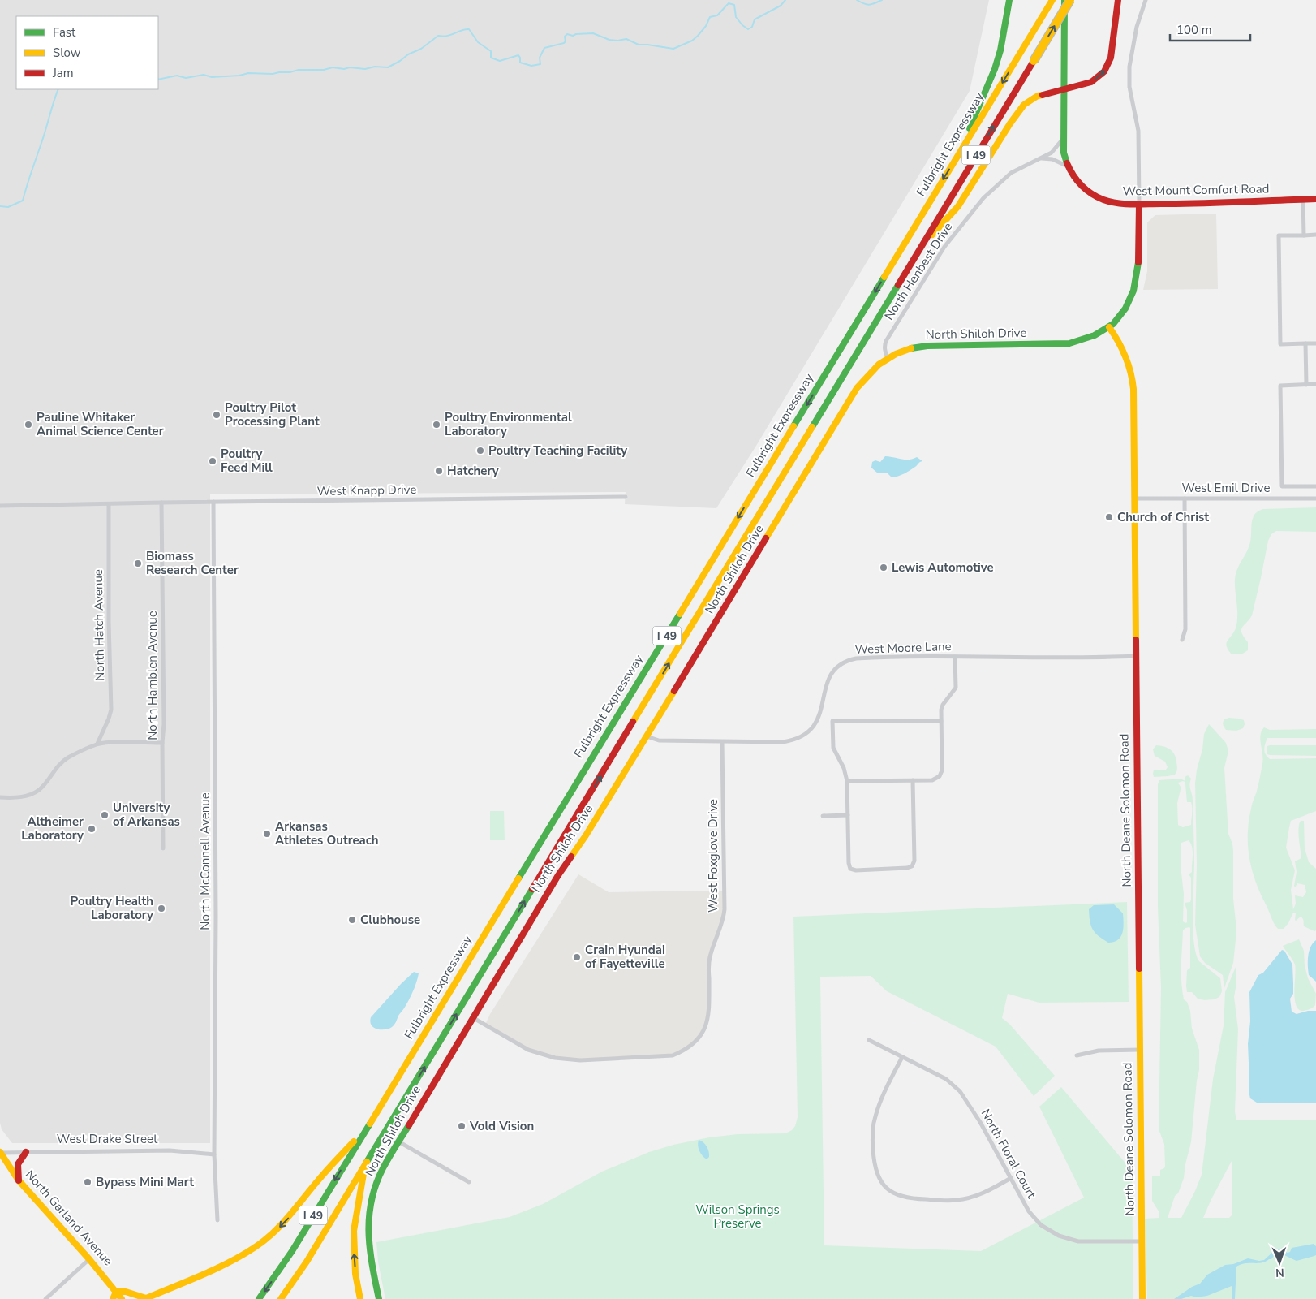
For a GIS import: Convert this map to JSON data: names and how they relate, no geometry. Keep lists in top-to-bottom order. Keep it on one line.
{"streets":{"main road":["Fulbright Expressway","I 49","West Mount Comfort Road","North Shiloh Drive","North Deane Solomon Road","North Garland Avenue"],"street":["North Henbest Drive","West Emil Drive","West Knapp Drive","North Hatch Avenue","West Moore Lane","North Hamblen Avenue","West Foxglove Drive","North McConnell Avenue","West Drake Street","North Floral Court"]},"crossings":[["West Mount Comfort Road","North Shiloh Drive"],["North Henbest Drive","North Shiloh Drive"],["North Shiloh Drive","West Moore Lane"],["North Shiloh Drive","North Deane Solomon Road"],["North Shiloh Drive","West Foxglove Drive"],["West Emil Drive","North Deane Solomon Road"],["West Knapp Drive","North Hatch Avenue"],["West Knapp Drive","North Hamblen Avenue"],["West Knapp Drive","North McConnell Avenue"],["West Moore Lane","North Deane Solomon Road"],["West Moore Lane","West Foxglove Drive"],["North Deane Solomon Road","North Floral Court"],["North McConnell Avenue","West Drake Street"],["West Drake Street","North Garland Avenue"]],"parks":["Wilson Springs Preserve"],"places":["Poultry Pilot Processing Plant","Pauline Whitaker Animal Science Center","Poultry Environmental Laboratory","Poultry Teaching Facility","Poultry Feed Mill","Hatchery","Church of Christ","Biomass Research Center","Lewis Automotive","University of Arkansas","Altheimer Laboratory","Arkansas Athletes Outreach","Poultry Health Laboratory","Clubhouse","Crain Hyundai of Fayetteville","Vold Vision","Bypass Mini Mart"],"legend":["Fast","Slow","Jam"],"scale_bar":"100 m","north":"bottom"}
